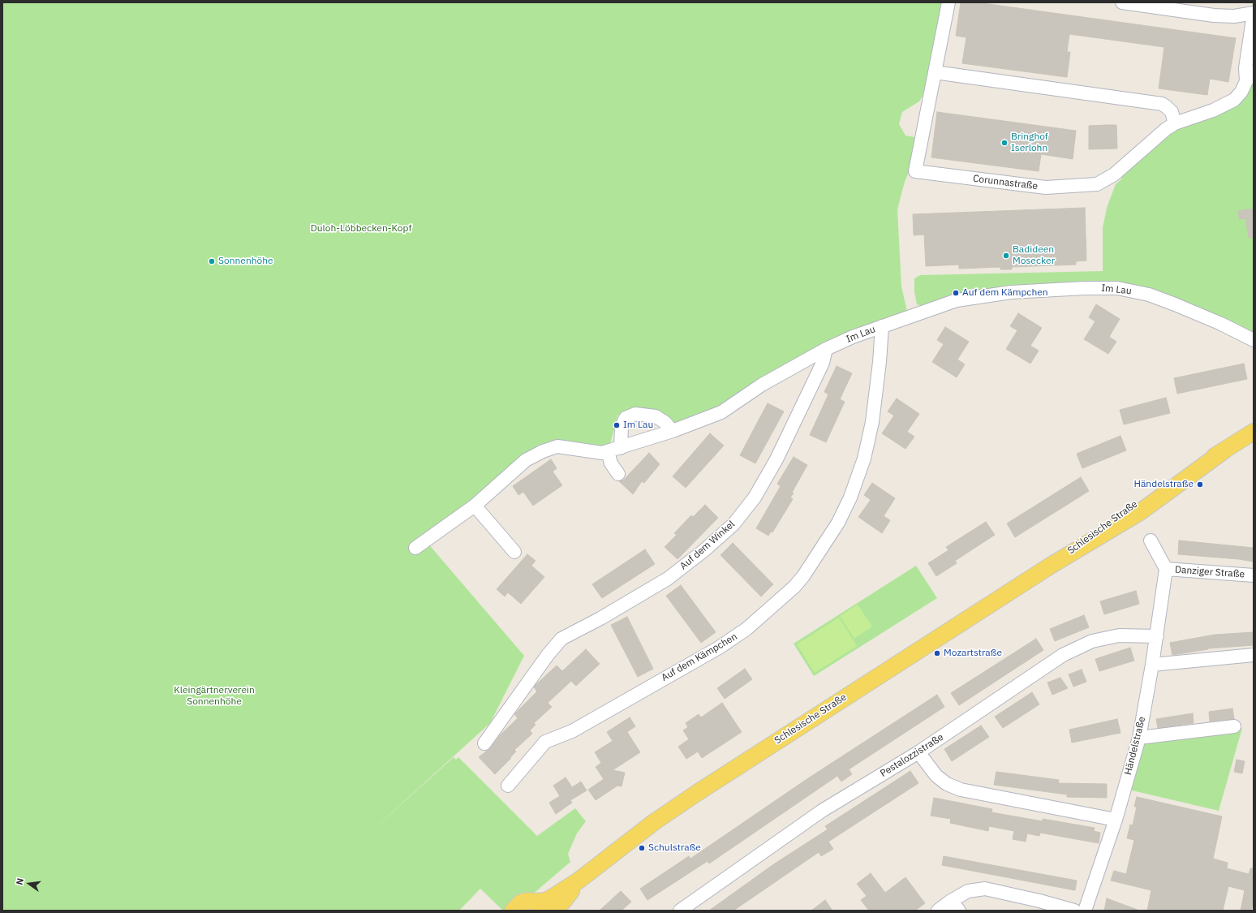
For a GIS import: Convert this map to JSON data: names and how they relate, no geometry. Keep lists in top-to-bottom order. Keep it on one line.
{"streets":{"main road":["Schlesische Straße"],"street":["Corunnastraße","Im Lau","Auf dem Winkel","Danziger Straße","Auf dem Kämpchen","Händelstraße","Pestalozzistraße"]},"crossings":[["Im Lau","Auf dem Winkel"],["Im Lau","Auf dem Kämpchen"],["Danziger Straße","Händelstraße"],["Händelstraße","Pestalozzistraße"]],"parks":["Duloh-Löbbecken-Kopf","Kleingärtnerverein Sonnenhöhe"],"places":["Bringhof Iserlohn","Badideen Mosecker","Sonnenhöhe","Auf dem Kämpchen","Im Lau","Händelstraße","Mozartstraße","Schulstraße"],"north":"left"}
